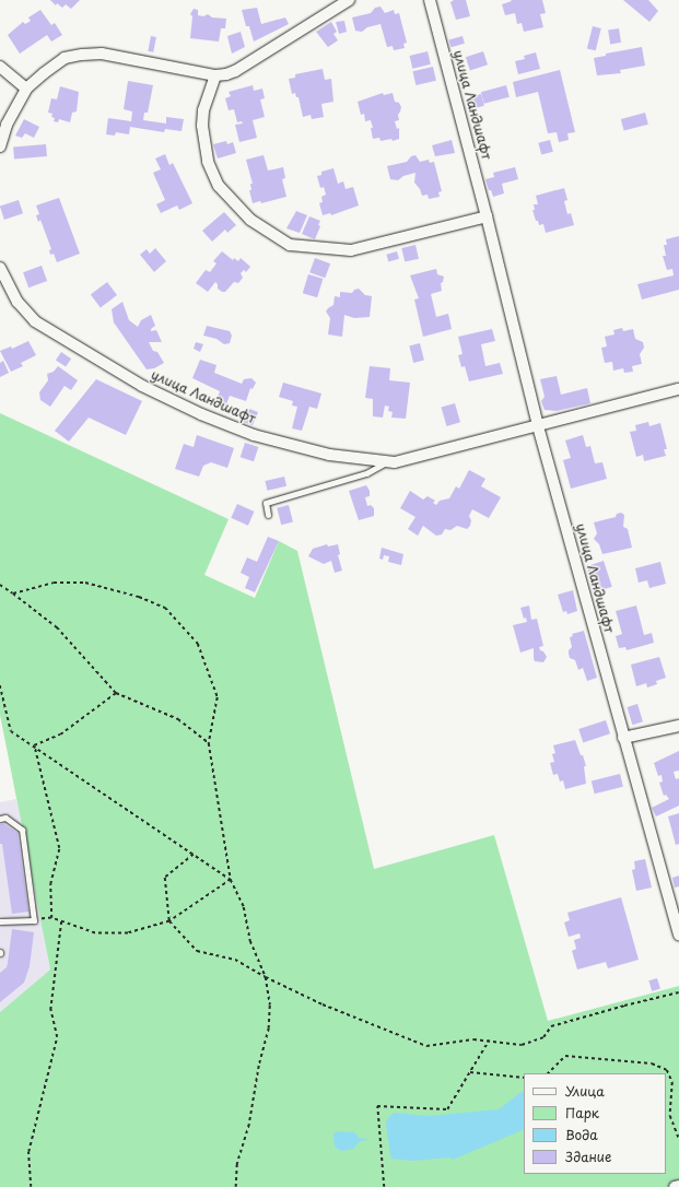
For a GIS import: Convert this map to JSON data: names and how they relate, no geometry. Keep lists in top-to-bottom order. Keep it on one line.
{"streets":{"street":["улица Ландшафт"]},"legend":["Улица","Парк","Вода","Здание"]}
